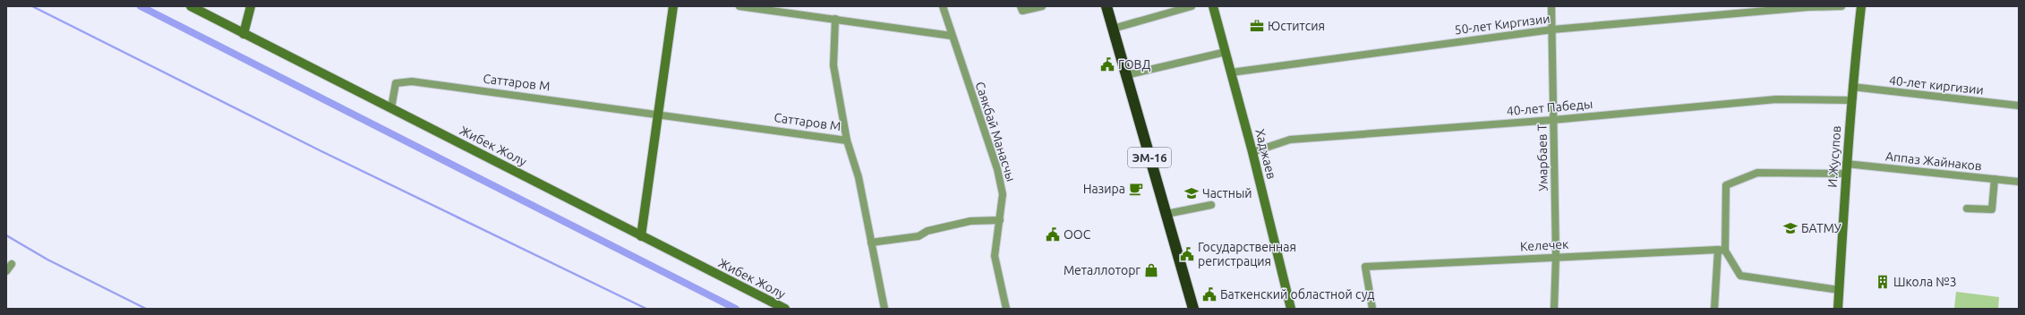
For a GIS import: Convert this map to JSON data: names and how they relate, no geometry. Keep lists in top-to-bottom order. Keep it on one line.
{"streets":{"highway":["ЭМ-16"],"street":["50-лет Киргизии","Саттаров М","40-лет киргизии","40-лет Пабеды","Саякбай Манасчы","Жибек Жолу","Хаджаев","И.Жусупов","Умарбаев Т","Аппаз Жайнаков","Келечек"]},"crossings":[["50-лет Киргизии","Хаджаев"],["50-лет Киргизии","Умарбаев Т"],["Саттаров М","Жибек Жолу"],["40-лет киргизии","И.Жусупов"],["40-лет Пабеды","Хаджаев"],["40-лет Пабеды","И.Жусупов"],["40-лет Пабеды","Умарбаев Т"],["И.Жусупов","Аппаз Жайнаков"],["Умарбаев Т","Келечек"]],"places":{"office":["Юститсия"],"public building":["ГОВД","ООС","Государственная регистрация","Баткенский областной суд"],"cafe":["Назира"],"school or university":["Частный","БАТМУ"],"shop":["Металлоторг"],"building":["Школа №3"]}}
